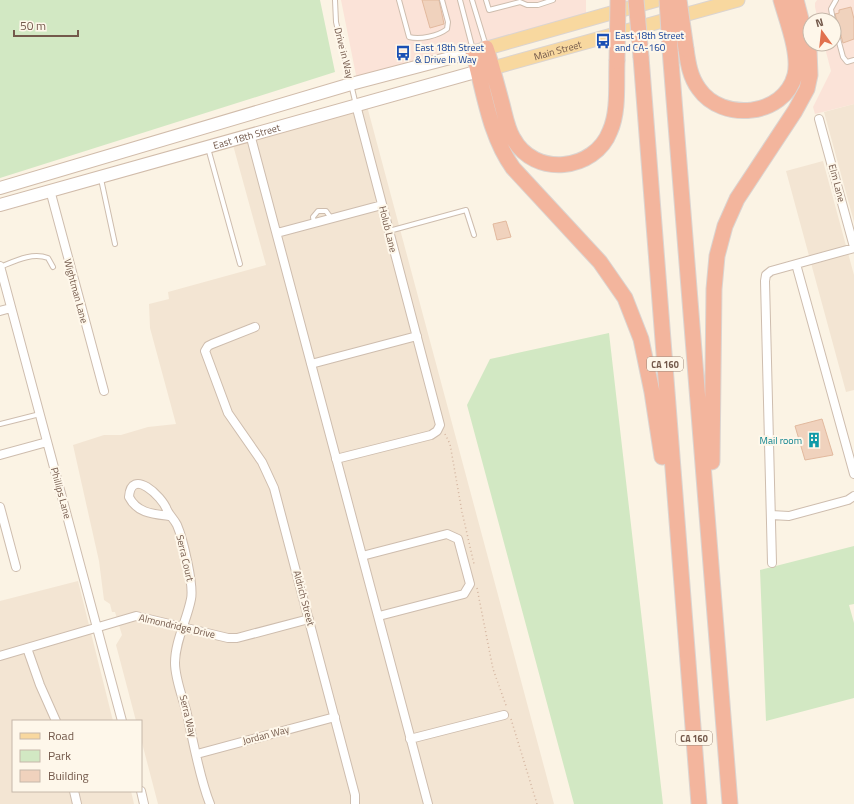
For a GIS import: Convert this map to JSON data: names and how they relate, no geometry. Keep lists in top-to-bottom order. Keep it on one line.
{"streets":{"highway":["CA 160"],"main road":["Main Street","East 18th Street"],"street":["Elm Lane","Holub Lane","Wightman Lane","Phillips Lane","Serra Court","Aldrich Street","Almondridge Drive","Serra Way","Jordan Way"],"lane":["Drive in Way"]},"crossings":[["Main Street","East 18th Street"],["Drive in Way","East 18th Street"],["Drive in Way","Holub Lane"],["East 18th Street","Holub Lane"],["East 18th Street","Wightman Lane"],["Phillips Lane","Almondridge Drive"],["Serra Court","Almondridge Drive"],["Serra Court","Serra Way"],["Aldrich Street","Almondridge Drive"],["Aldrich Street","Jordan Way"],["Almondridge Drive","Serra Way"],["Serra Way","Jordan Way"]],"places":{"bus stop":["East 18th Street and CA-160","East 18th Street & Drive In Way"],"building":["Mail room"]},"legend":["Road","Park","Building"],"scale_bar":"50 m","north":"top"}
